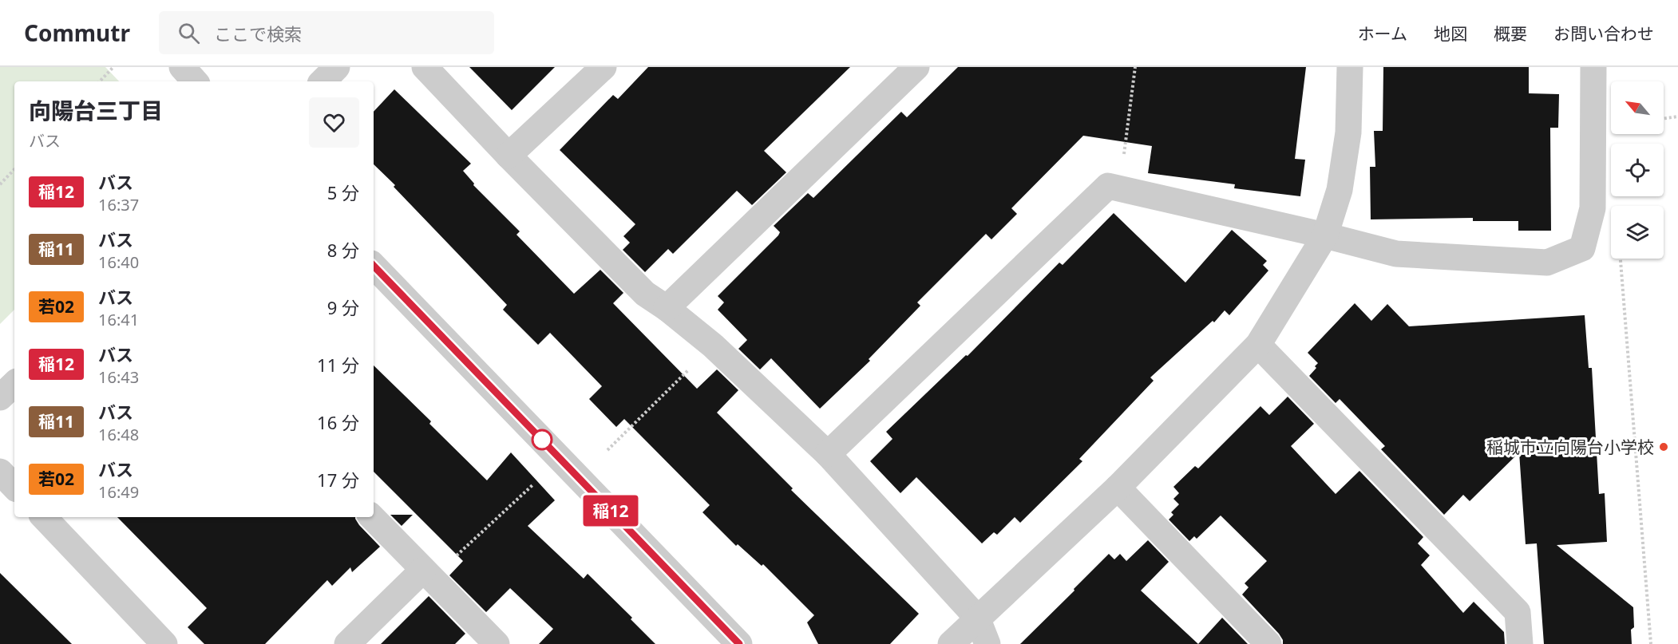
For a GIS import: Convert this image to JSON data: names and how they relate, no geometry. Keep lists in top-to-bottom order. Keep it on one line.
{"places":["稲城市立向陽台小学校"],"lines":["bus line 稲12"],"north":"top left","page":{"header":"Commutr","search":"ここで検索","nav":["ホーム","地図","概要","お問い合わせ"],"on_map":"稲12","heading":["向陽台三丁目","バス"],"list":[{"mark":"稲12","name":"バス","note":"16:37","value":"5 分"},{"mark":"稲11","name":"バス","note":"16:40","value":"8 分"},{"mark":"若02","name":"バス","note":"16:41","value":"9 分"},{"mark":"稲12","name":"バス","note":"16:43","value":"11 分"},{"mark":"稲11","name":"バス","note":"16:48","value":"16 分"},{"mark":"若02","name":"バス","note":"16:49","value":"17 分"}]}}
